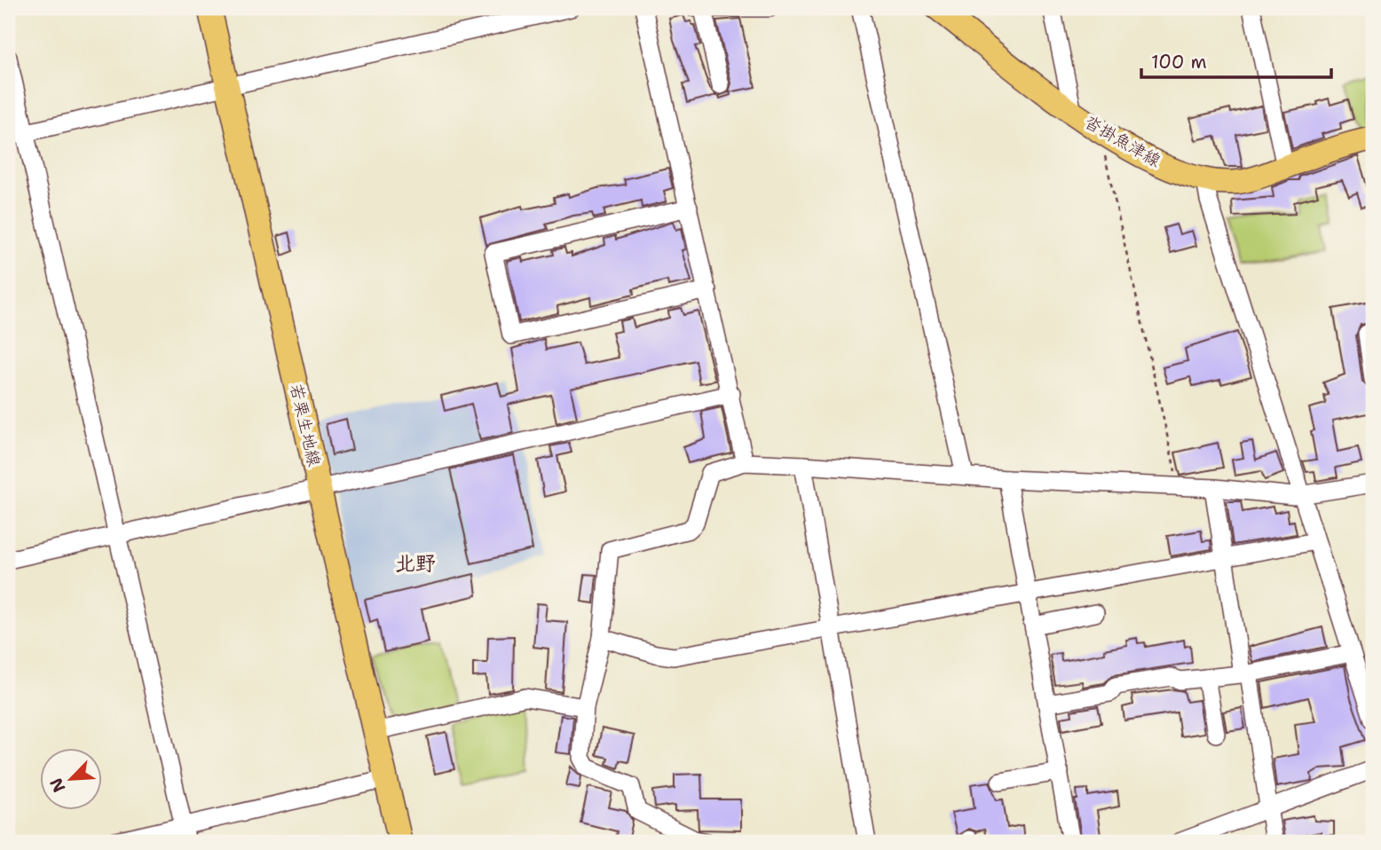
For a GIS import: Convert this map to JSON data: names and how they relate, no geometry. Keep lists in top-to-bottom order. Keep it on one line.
{"streets":{"main road":["沓掛魚津線","若栗生地線"]},"districts":["北野"],"scale_bar":"100 m","north":"bottom left"}
